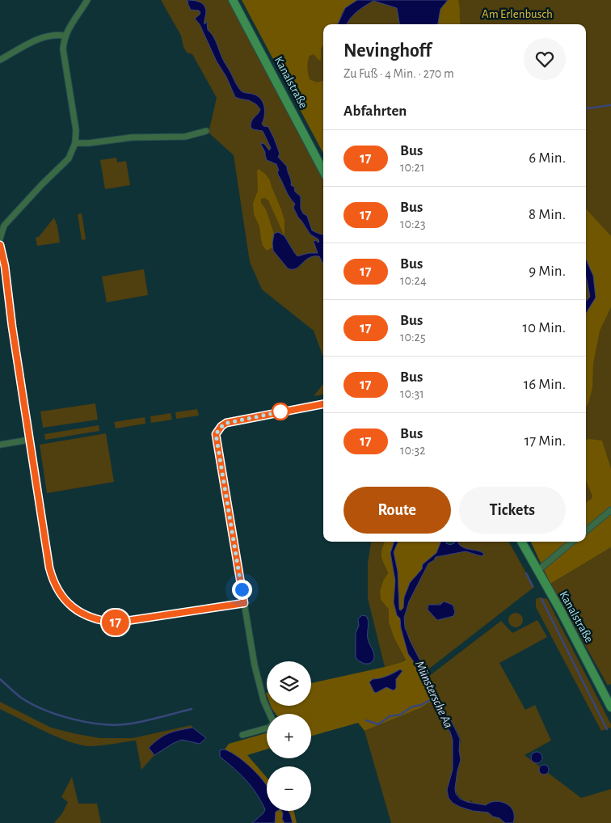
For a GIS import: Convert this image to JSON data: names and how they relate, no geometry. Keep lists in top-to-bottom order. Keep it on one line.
{"streets":{"main road":["Kanalstraße"]},"water":["Münstersche Aa"],"parks":["Am Erlenbusch"],"lines":["bus line 17"],"page":{"on_map":"17","heading":[["Nevinghoff","Zu Fuß · 4 Min. · 270 m"],"Abfahrten"],"list":[{"mark":"17","name":"Bus","note":"10:21","value":"6 Min."},{"mark":"17","name":"Bus","note":"10:23","value":"8 Min."},{"mark":"17","name":"Bus","note":"10:24","value":"9 Min."},{"mark":"17","name":"Bus","note":"10:25","value":"10 Min."},{"mark":"17","name":"Bus","note":"10:31","value":"16 Min."},{"mark":"17","name":"Bus","note":"10:32","value":"17 Min."}],"buttons":["Route","Tickets"],"map_buttons":["+","−"]}}
